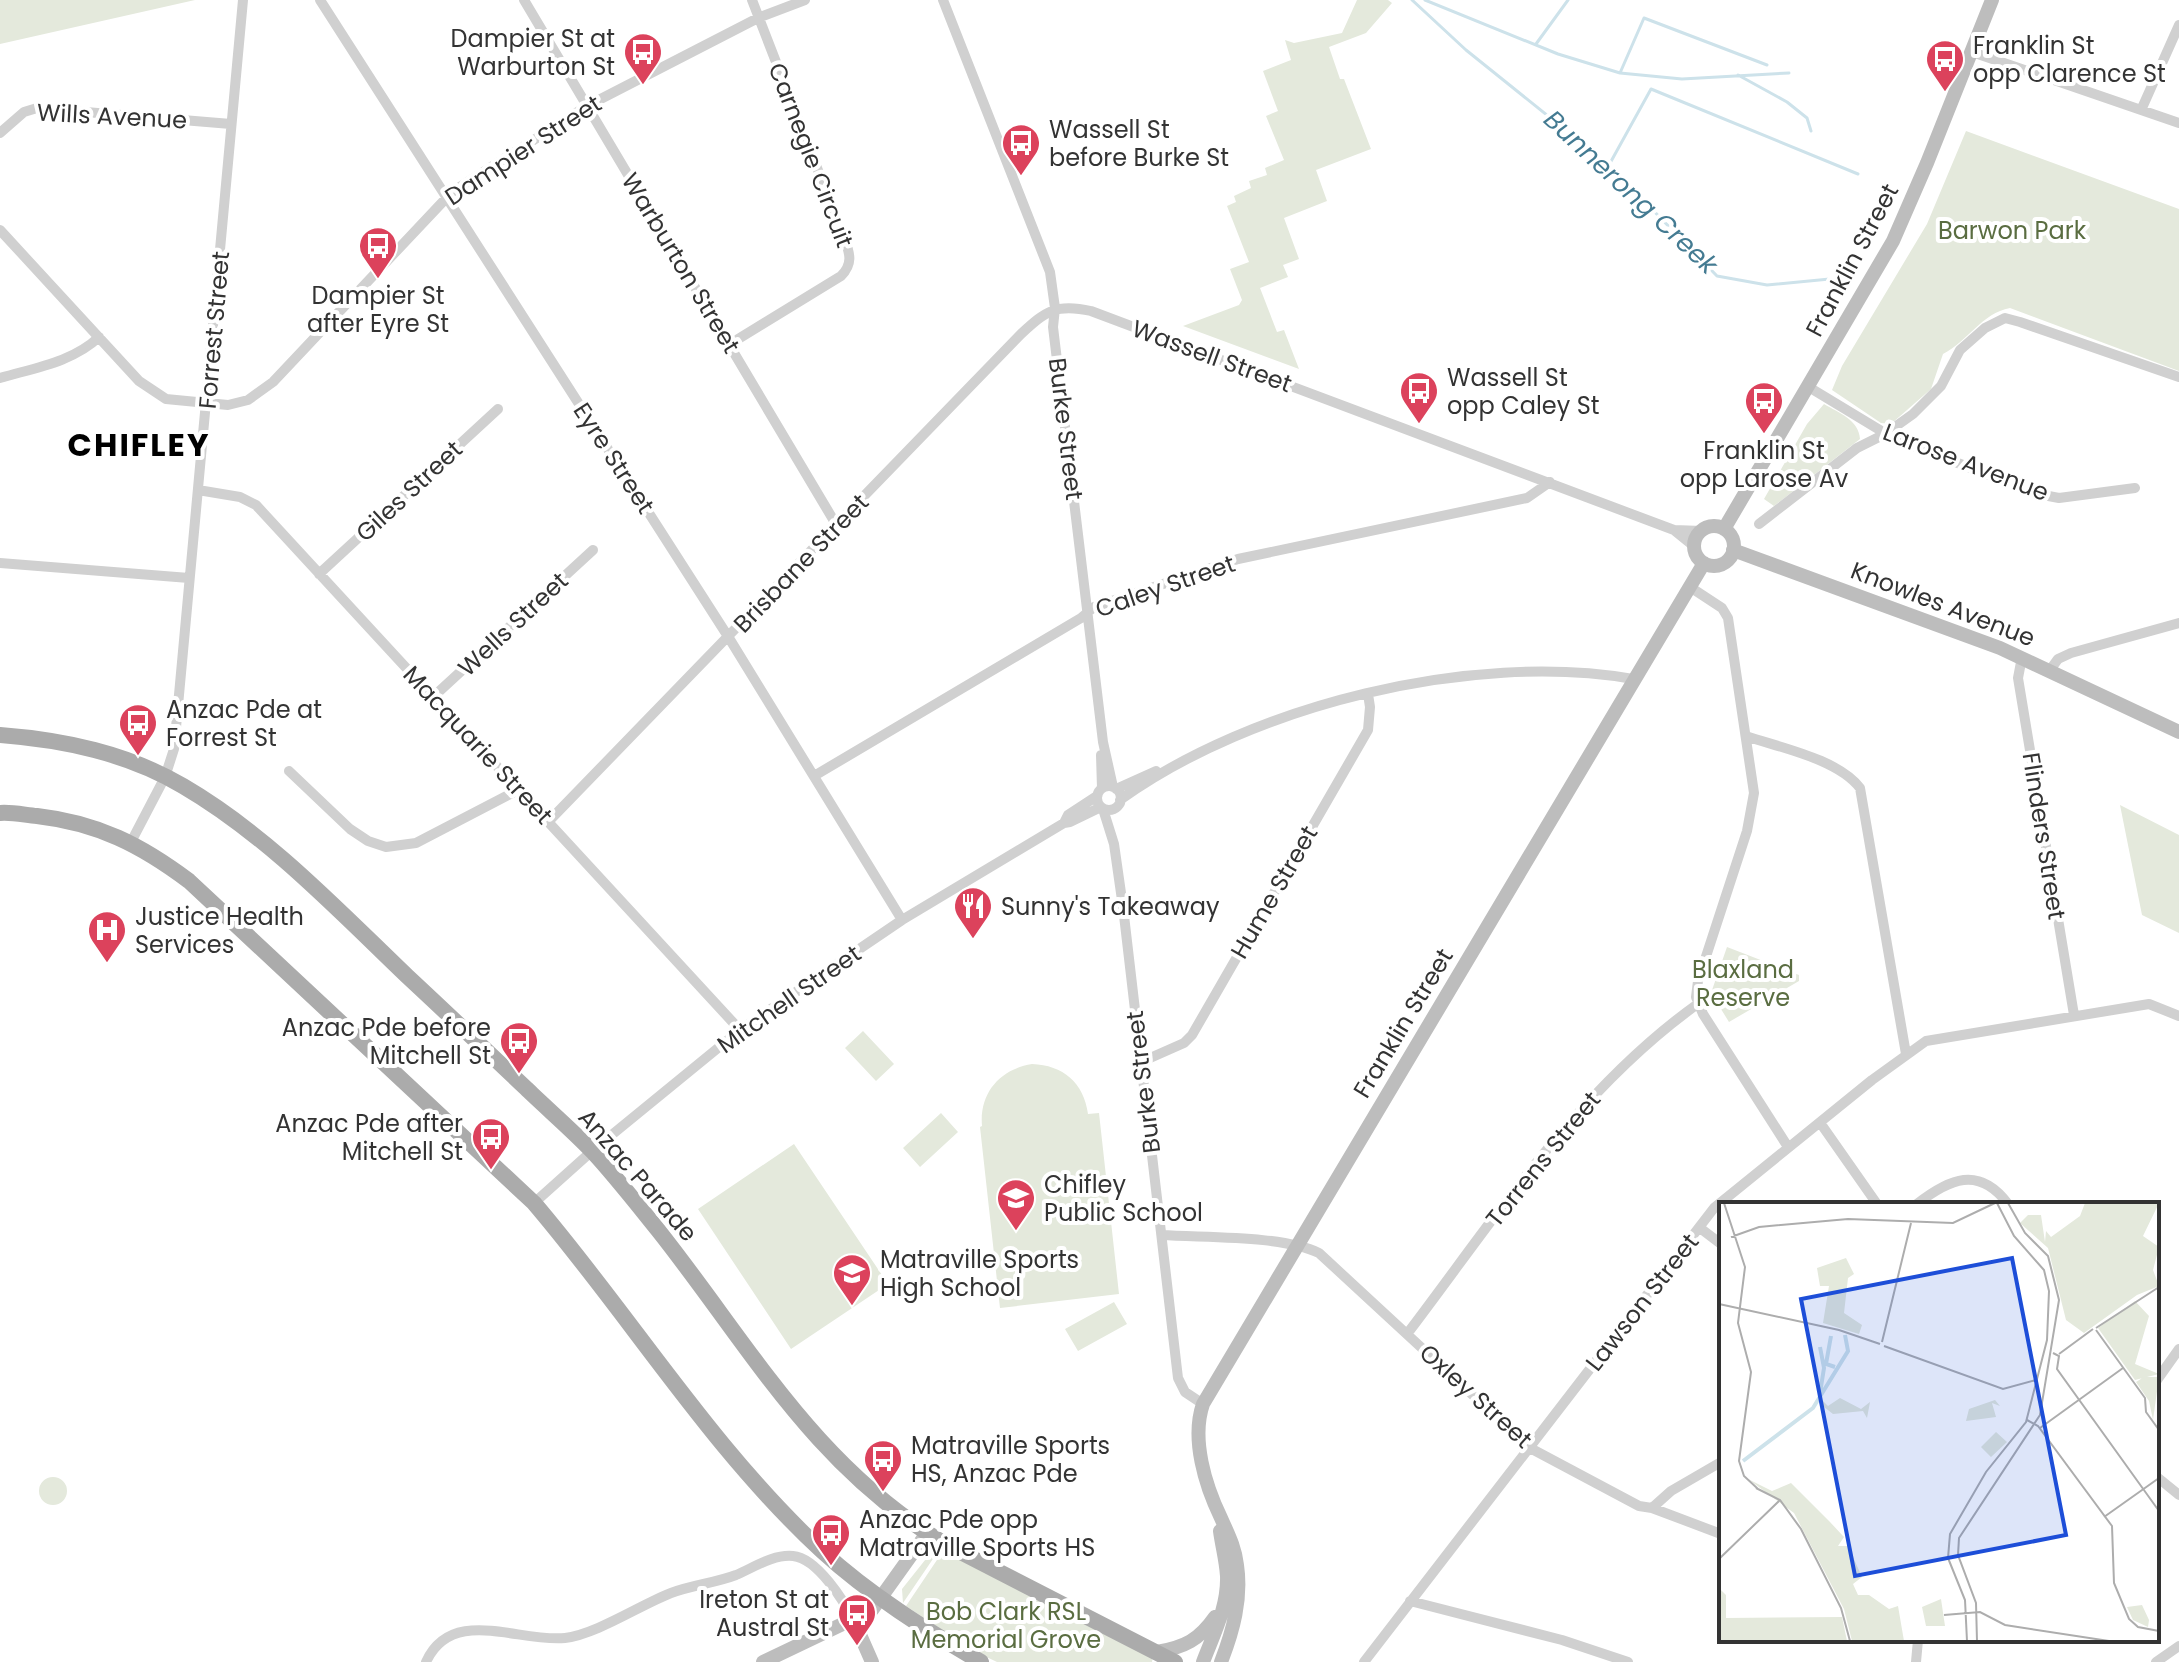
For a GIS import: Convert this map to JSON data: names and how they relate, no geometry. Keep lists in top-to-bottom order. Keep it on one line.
{"streets":{"main road":["Anzac Parade"],"street":["Wills Avenue","Dampier Street","Carnegie Circuit","Franklin Street","Warburton Street","Forrest Street","Wassell Street","Burke Street","Eyre Street","Larose Avenue","Giles Street","Brisbane Street","Caley Street","Knowles Avenue","Wells Street","Macquarie Street","Flinders Street","Hume Street","Mitchell Street","Torrens Street","Lawson Street","Oxley Street"]},"crossings":[["Wills Avenue","Forrest Street"],["Dampier Street","Carnegie Circuit"],["Dampier Street","Warburton Street"],["Dampier Street","Forrest Street"],["Dampier Street","Eyre Street"],["Carnegie Circuit","Warburton Street"],["Franklin Street","Wassell Street"],["Franklin Street","Burke Street"],["Franklin Street","Larose Avenue"],["Franklin Street","Knowles Avenue"],["Franklin Street","Mitchell Street"],["Franklin Street","Oxley Street"],["Warburton Street","Brisbane Street"],["Forrest Street","Macquarie Street"],["Forrest Street","Anzac Parade"],["Wassell Street","Burke Street"],["Wassell Street","Brisbane Street"],["Wassell Street","Caley Street"],["Wassell Street","Knowles Avenue"],["Burke Street","Brisbane Street"],["Burke Street","Caley Street"],["Burke Street","Hume Street"],["Burke Street","Mitchell Street"],["Eyre Street","Brisbane Street"],["Eyre Street","Caley Street"],["Eyre Street","Mitchell Street"],["Giles Street","Macquarie Street"],["Brisbane Street","Macquarie Street"],["Knowles Avenue","Flinders Street"],["Wells Street","Macquarie Street"],["Macquarie Street","Mitchell Street"],["Flinders Street","Lawson Street"],["Hume Street","Mitchell Street"],["Mitchell Street","Anzac Parade"],["Torrens Street","Oxley Street"],["Lawson Street","Oxley Street"]],"districts":["CHIFLEY"],"water":["Bunnerong Creek"],"parks":["Barwon Park","Blaxland Reserve","Bob Clark RSL Memorial Grove"],"places":{"bus stop":["Dampier St at Warburton St","Franklin St opp Clarence St","Wassell St before Burke St","Dampier St after Eyre St","Wassell St opp Caley St","Franklin St opp Larose Av","Anzac Pde at Forrest St","Anzac Pde before Mitchell St","Anzac Pde after Mitchell St","Matraville Sports HS, Anzac Pde","Anzac Pde opp Matraville Sports HS","Ireton St at Austral St"],"restaurant":["Sunny's Takeaway"],"hospital":["Justice Health Services"],"school or university":["Chifley Public School","Matraville Sports High School"]}}
